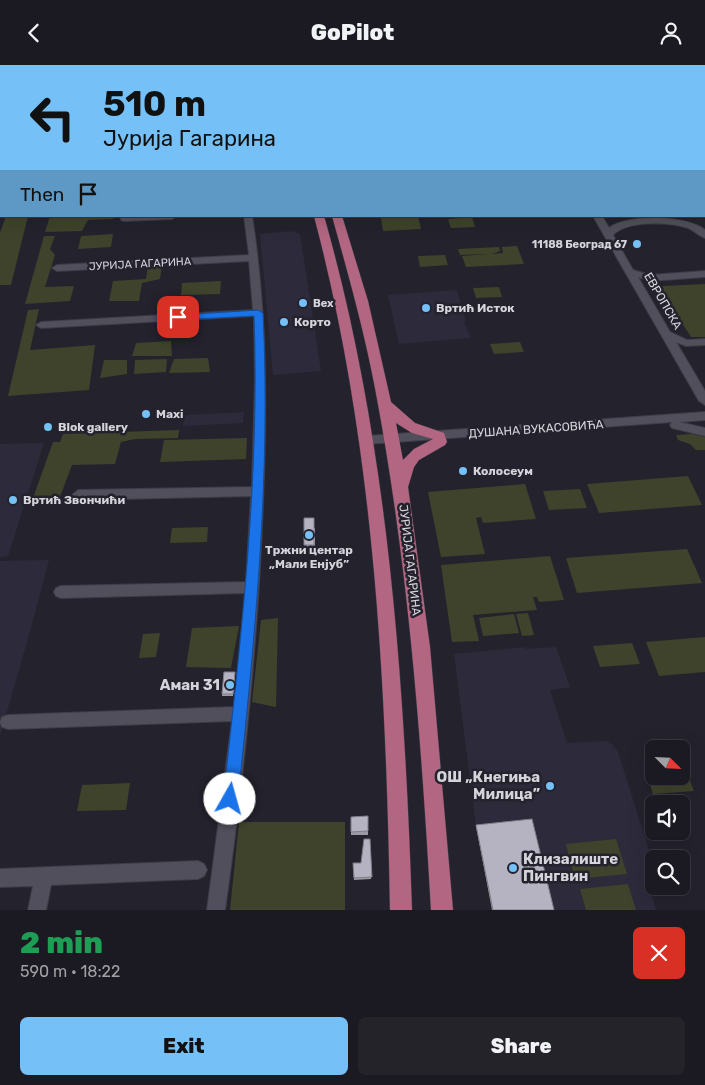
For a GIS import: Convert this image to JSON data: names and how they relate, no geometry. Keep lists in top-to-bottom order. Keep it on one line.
{"streets":{"main road":["ЈУРИЈА ГАГАРИНА"],"street":["ЕВРОПСКА","ДУШАНА ВУКАСОВИЋА"]},"crossings":[["ЈУРИЈА ГАГАРИНА","ДУШАНА ВУКАСОВИЋА"]],"places":["11188 Београд 67","Bex","Вртић Исток","Корто","Maxi","Blok gallery","Колосеум","Вртић Звончићи","Тржни центар „Мали Енјуб”","Аман 31","ОШ „Кнегиња Милица”","Клизалиште Пингвин"],"north":"bottom right","page":{"header":"GoPilot","turn":["510 m","Јурија Гагарина"],"then":"Then","heading":["2 min","590 m · 18:22"],"buttons":["Exit","Share"]}}
